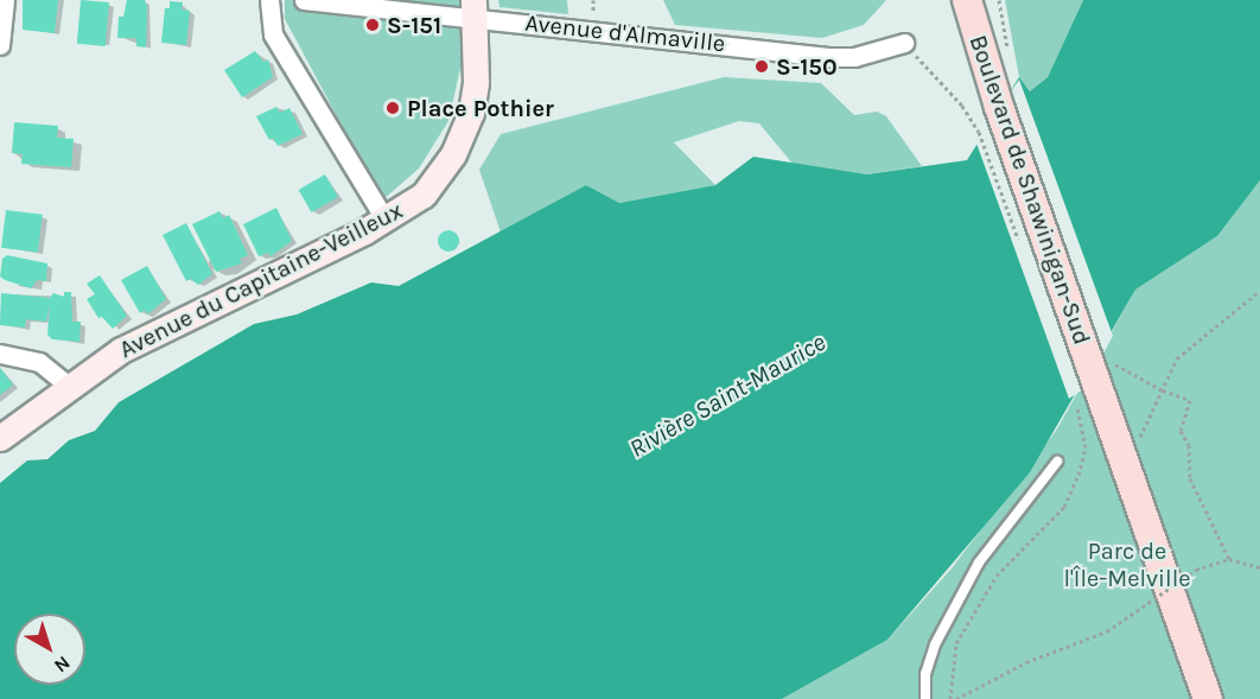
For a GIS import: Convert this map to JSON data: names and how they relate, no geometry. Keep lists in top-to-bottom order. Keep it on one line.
{"streets":{"main road":["Boulevard de Shawinigan-Sud"],"street":["Avenue d'Almaville","Avenue du Capitaine-Veilleux"]},"crossings":[["Avenue d'Almaville","Avenue du Capitaine-Veilleux"]],"water":["Rivière Saint-Maurice"],"parks":["Parc de l'Île-Melville"],"places":["S-151","S-150","Place Pothier"],"north":"bottom right"}
